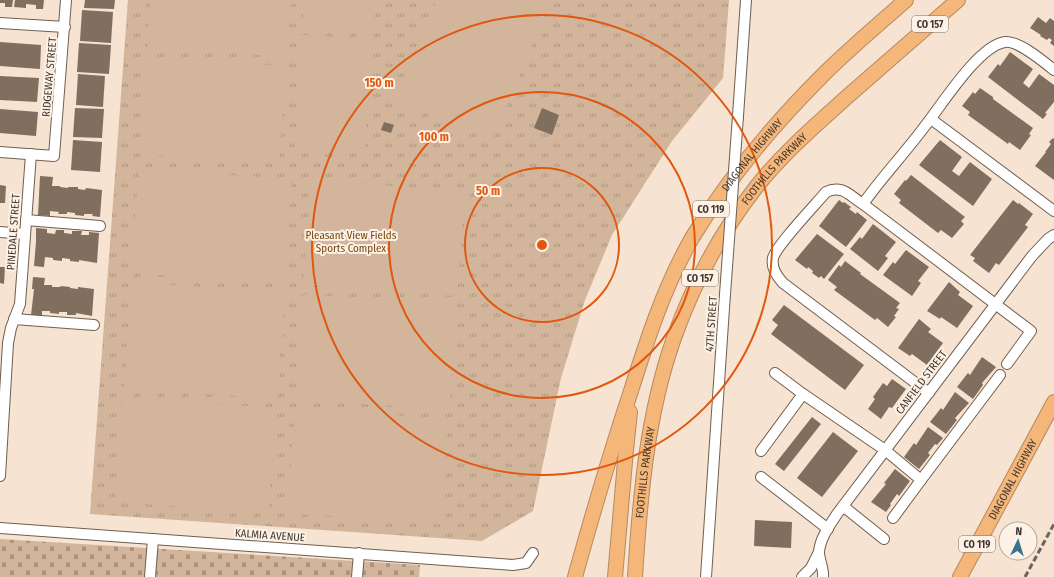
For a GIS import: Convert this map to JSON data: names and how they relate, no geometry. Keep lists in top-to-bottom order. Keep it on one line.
{"streets":{"highway":["CO 157","DIAGONAL HIGHWAY","FOOTHILLS PARKWAY","CO 119"],"street":["RIDGEWAY STREET","PINEDALE STREET","47TH STREET","CANFIELD STREET","KALMIA AVENUE"]},"crossings":[["RIDGEWAY STREET","PINEDALE STREET"],["DIAGONAL HIGHWAY","FOOTHILLS PARKWAY"],["DIAGONAL HIGHWAY","CO 119"],["FOOTHILLS PARKWAY","CO 119"]],"parks":["Pleasant View Fields Sports Complex"],"north":"top","rings":["150 m","100 m","50 m"]}
